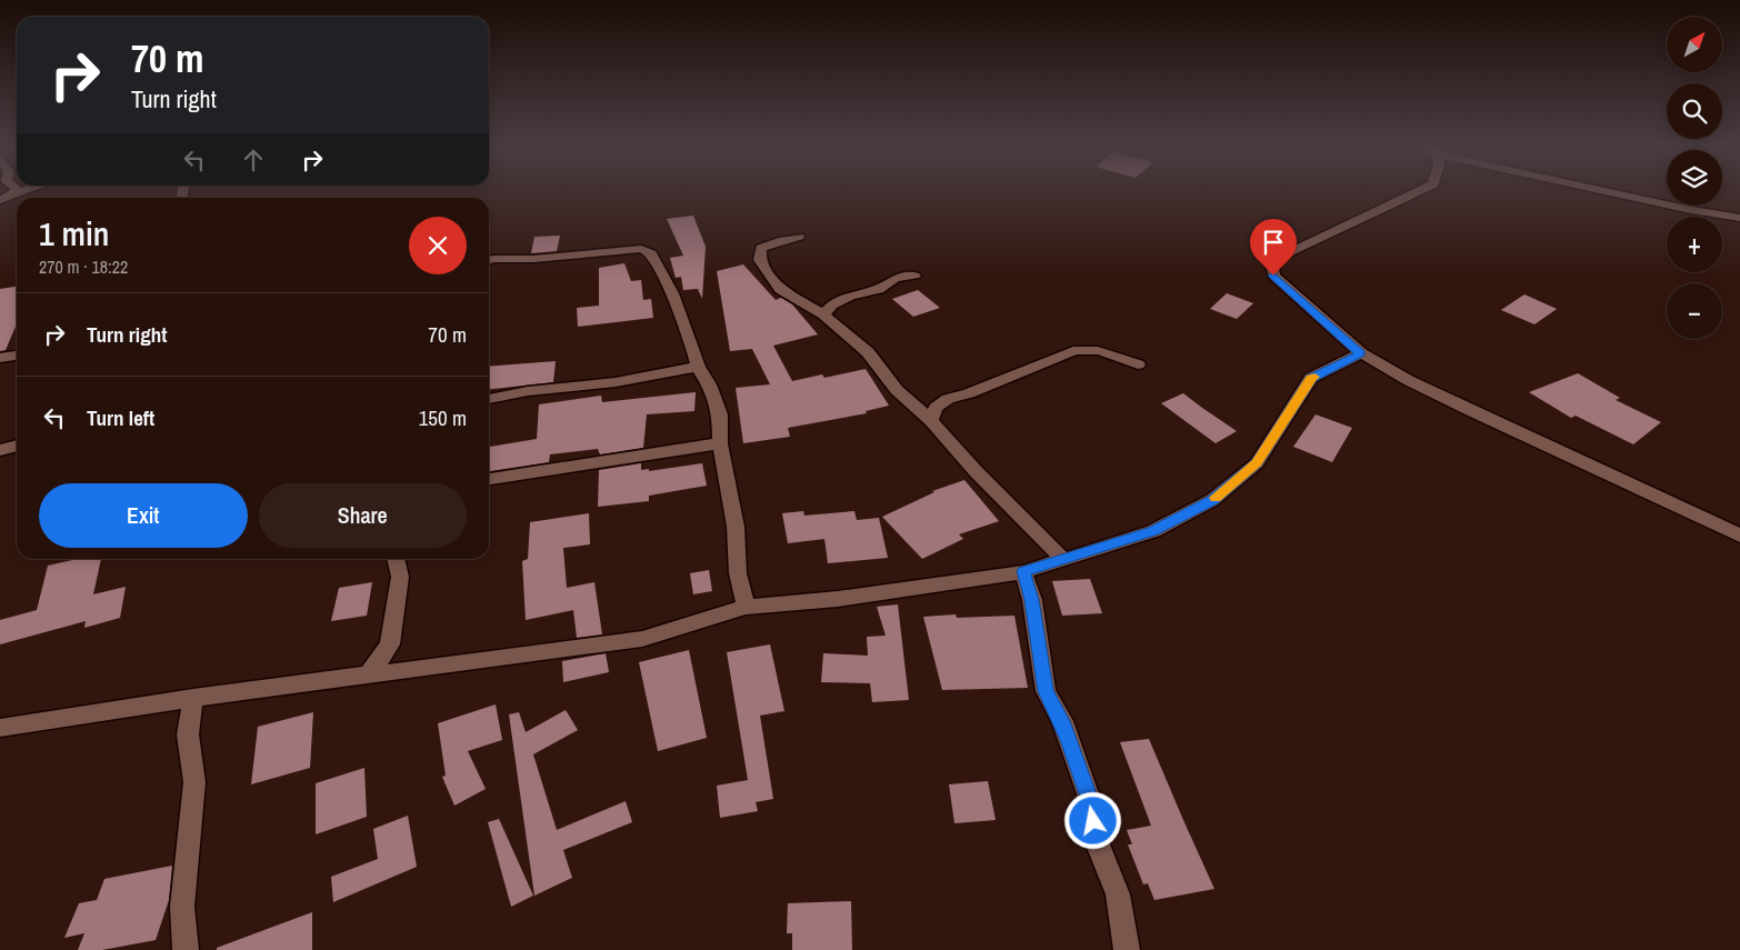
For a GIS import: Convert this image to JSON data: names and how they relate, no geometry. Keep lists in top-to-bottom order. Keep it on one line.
{"north":"top right","page":{"map_buttons":["+","−"],"turn":["70 m","Turn right"],"heading":["1 min","270 m · 18:22"],"list":[{"name":"Turn right","value":"70 m"},{"name":"Turn left","value":"150 m"}],"buttons":["Exit","Share"]}}
